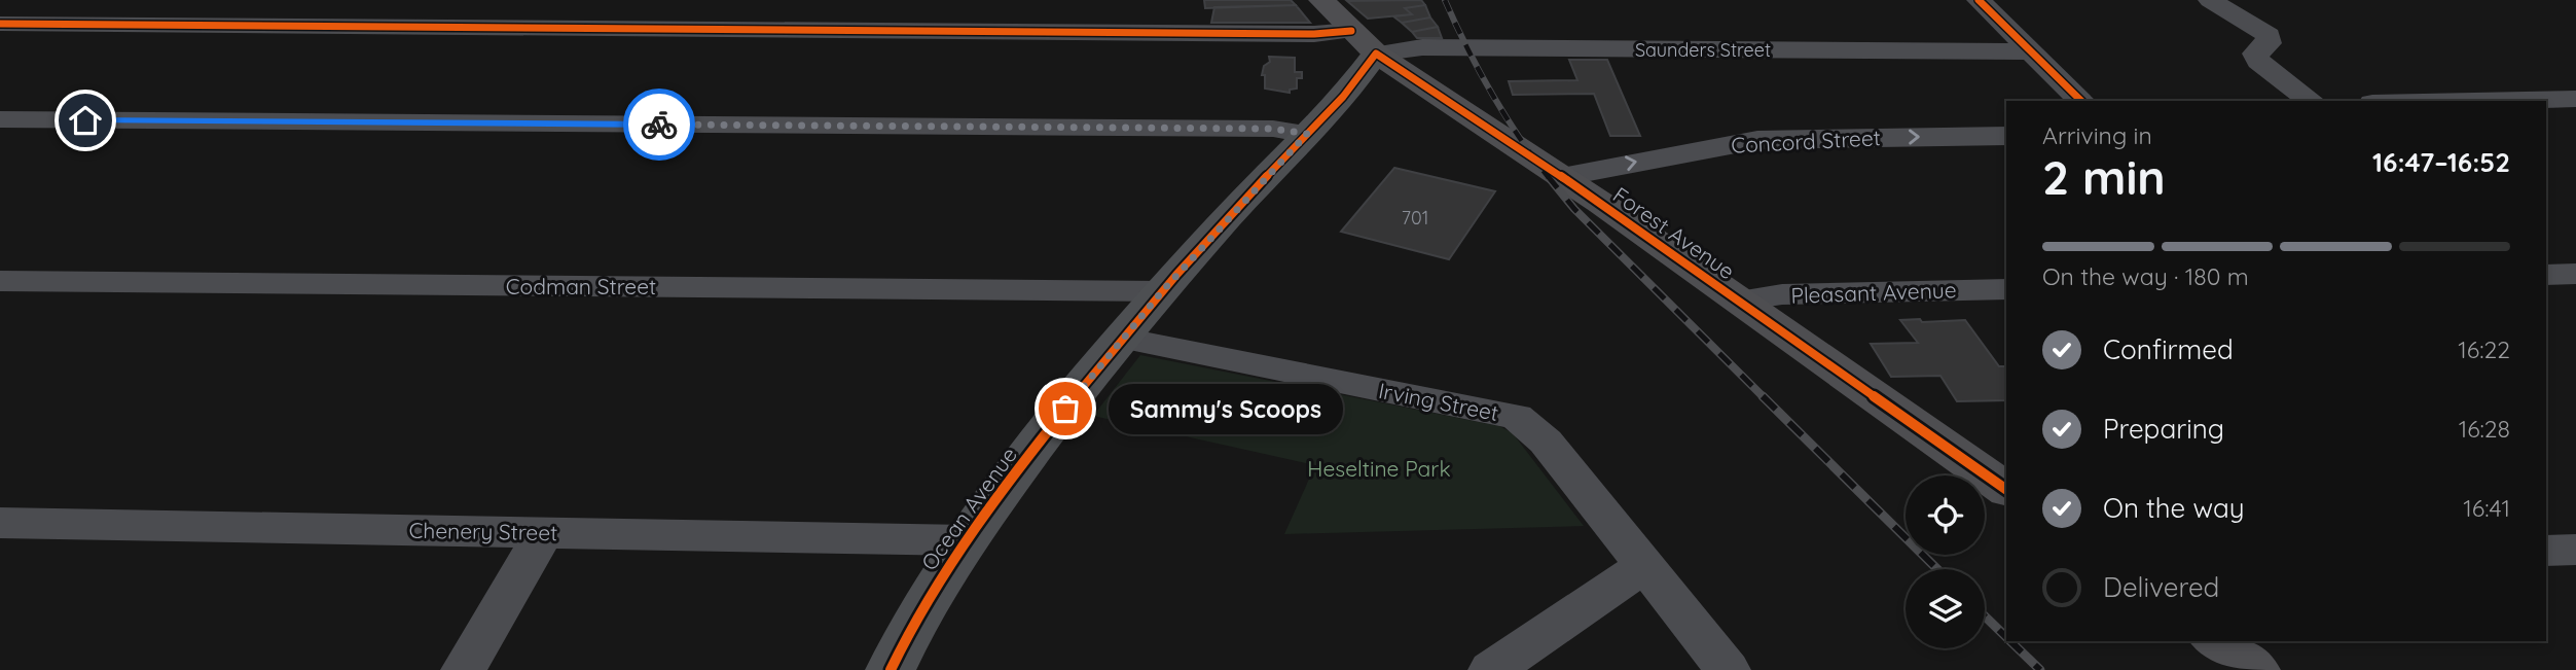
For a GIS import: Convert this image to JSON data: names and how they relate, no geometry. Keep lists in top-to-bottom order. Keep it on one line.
{"streets":{"highway":["Forest Avenue"],"main road":["Ocean Avenue"],"street":["Saunders Street","Concord Street","Codman Street","Pleasant Avenue","Irving Street","Chenery Street"]},"crossings":[["Saunders Street","Forest Avenue"],["Saunders Street","Ocean Avenue"],["Concord Street","Forest Avenue"],["Forest Avenue","Pleasant Avenue"],["Forest Avenue","Ocean Avenue"],["Codman Street","Ocean Avenue"],["Irving Street","Ocean Avenue"],["Ocean Avenue","Chenery Street"]],"one_way":["Concord Street"],"parks":["Heseltine Park"],"places":["Sammy's Scoops"],"house_numbers":["701"],"page":{"heading":["2 min","Arriving in","16:47–16:52"],"bar":"On the way · 180 m","list":[["Confirmed","16:22"],["Preparing","16:28"],["On the way","16:41"],"Delivered"],"bubble":"Sammy's Scoops"}}
